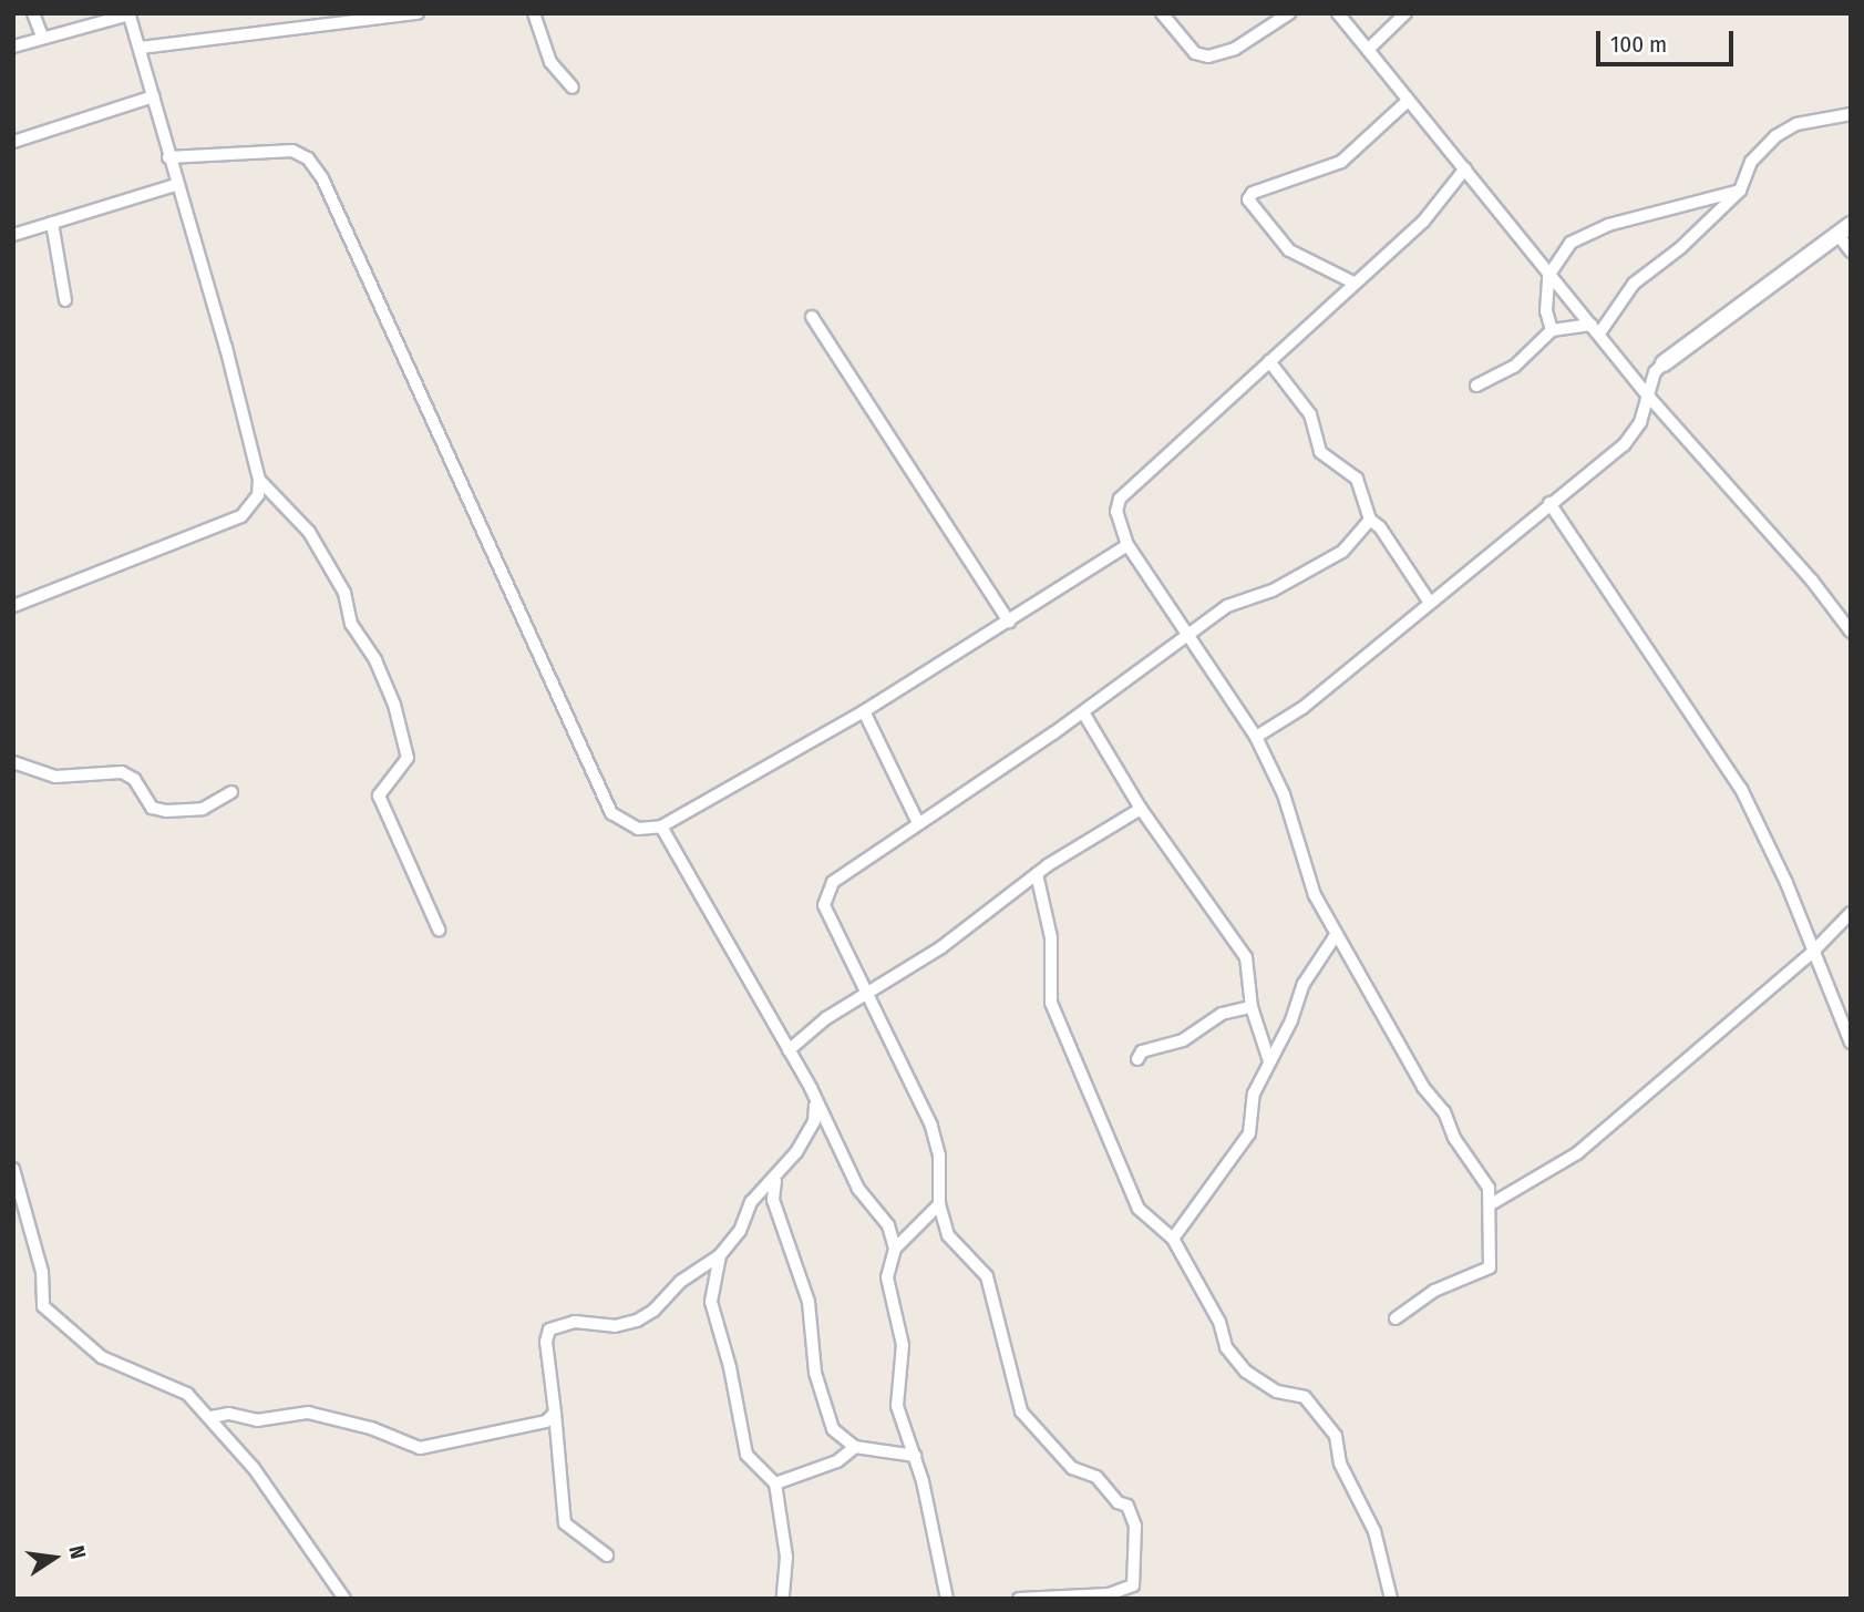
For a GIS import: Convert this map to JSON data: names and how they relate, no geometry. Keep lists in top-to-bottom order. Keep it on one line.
{"scale_bar":"100 m","north":"right"}
